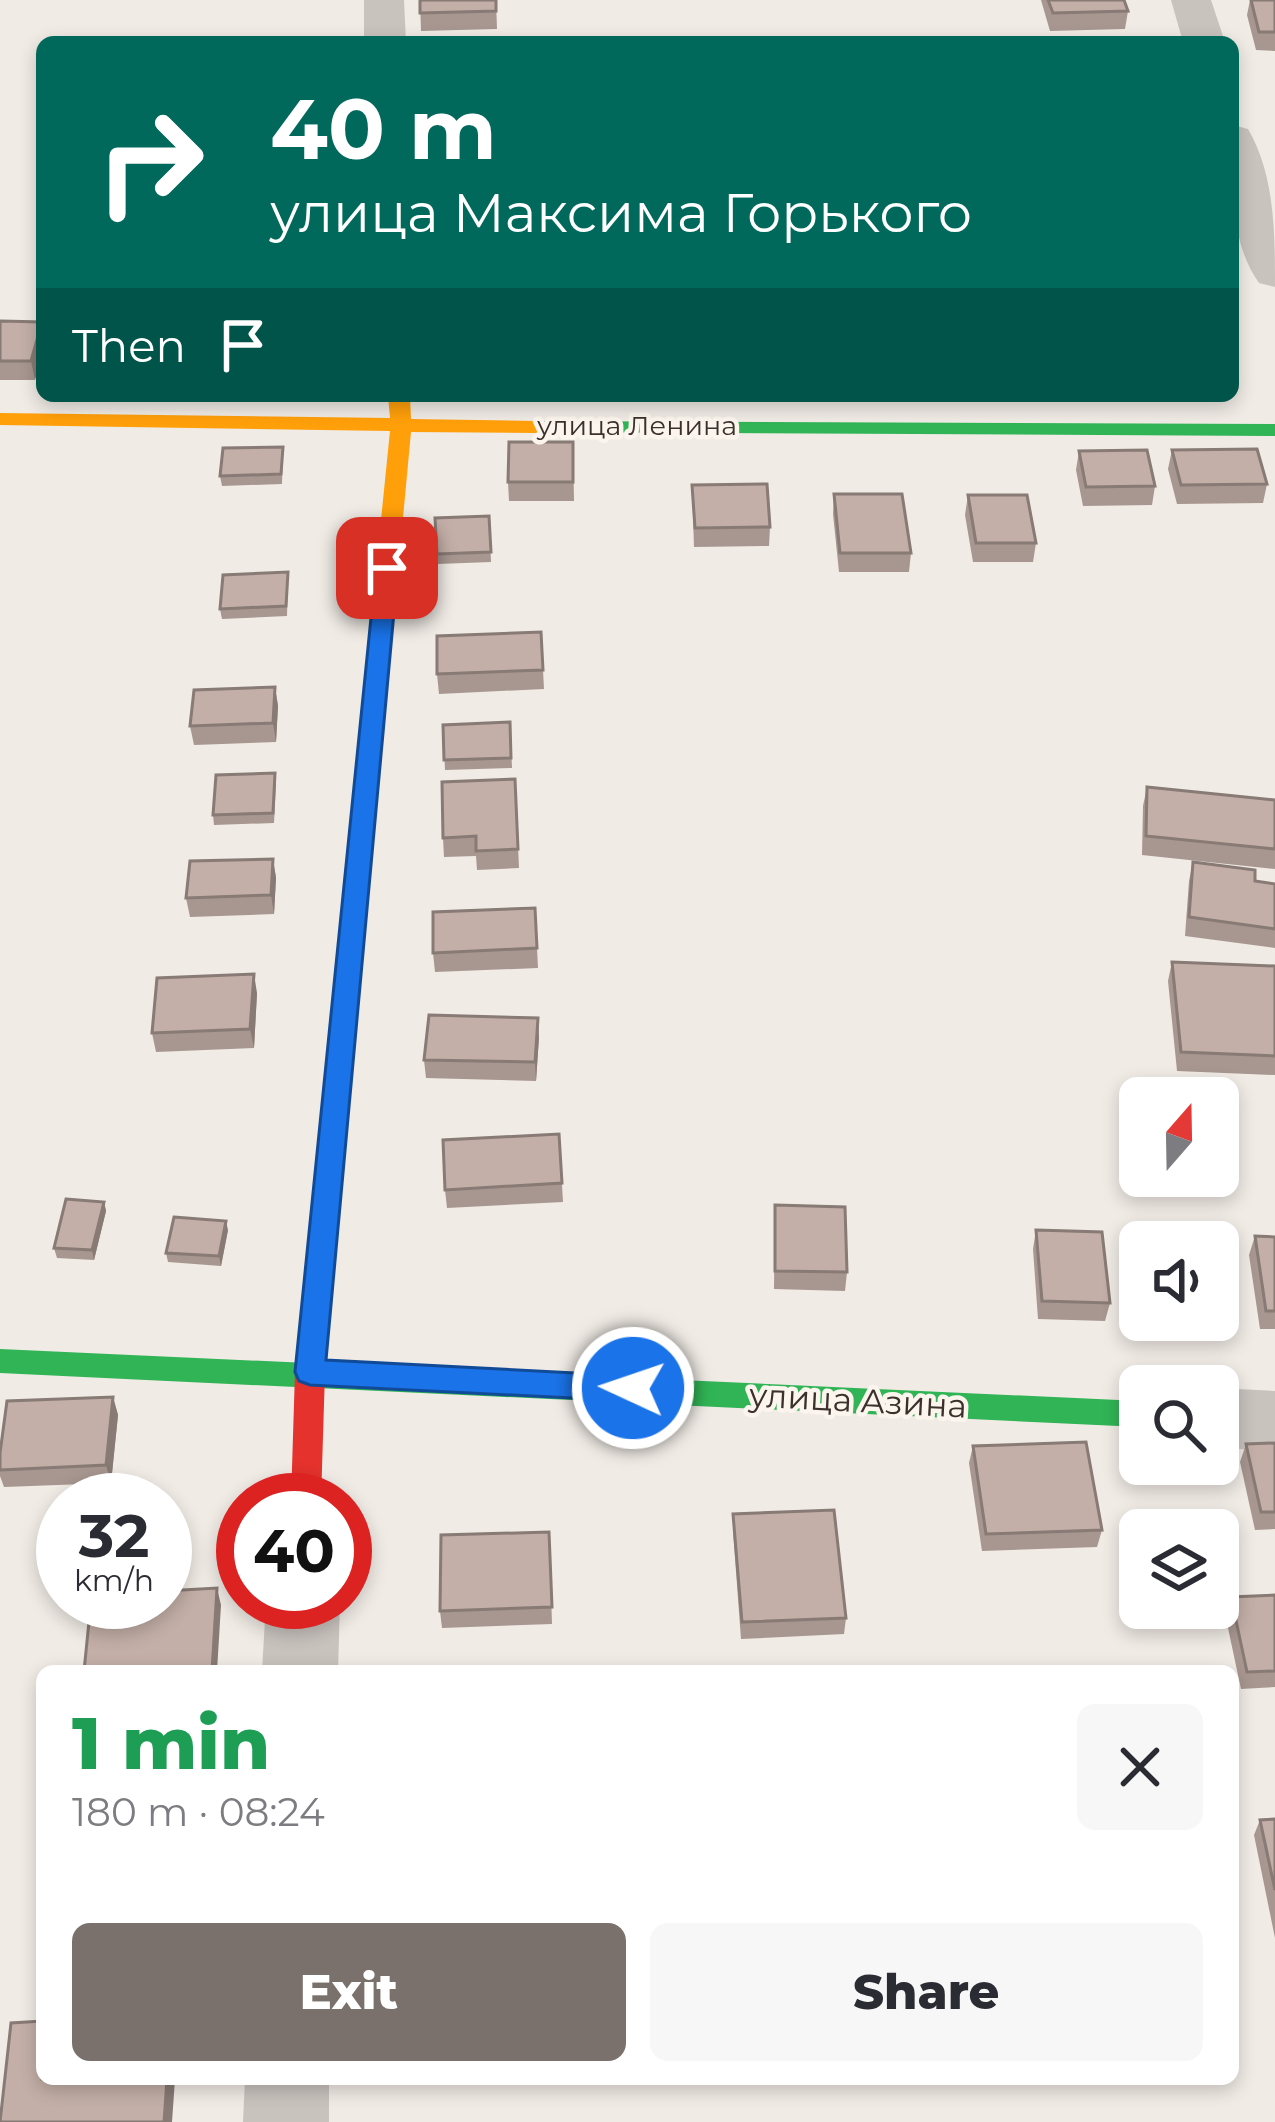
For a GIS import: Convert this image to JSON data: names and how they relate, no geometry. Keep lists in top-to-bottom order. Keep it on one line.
{"streets":{"street":["улица Ленина","улица Азина"]},"north":"top","page":{"turn":["40 m","улица Максима Горького"],"then":"Then","speed":"32 km/h","limit":"40","heading":["1 min","180 m · 08:24"],"buttons":["Exit","Share"]}}
